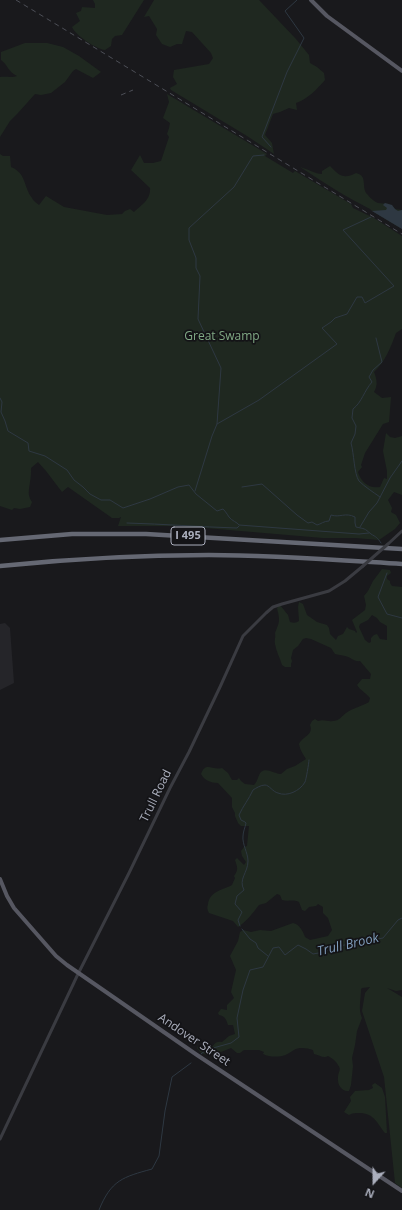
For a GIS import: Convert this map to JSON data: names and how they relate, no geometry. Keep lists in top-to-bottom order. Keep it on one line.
{"streets":{"highway":["I 495"],"main road":["Andover Street"],"street":["Trull Road"]},"crossings":[["Trull Road","Andover Street"]],"water":["Trull Brook"],"parks":["Great Swamp"],"north":"bottom"}
